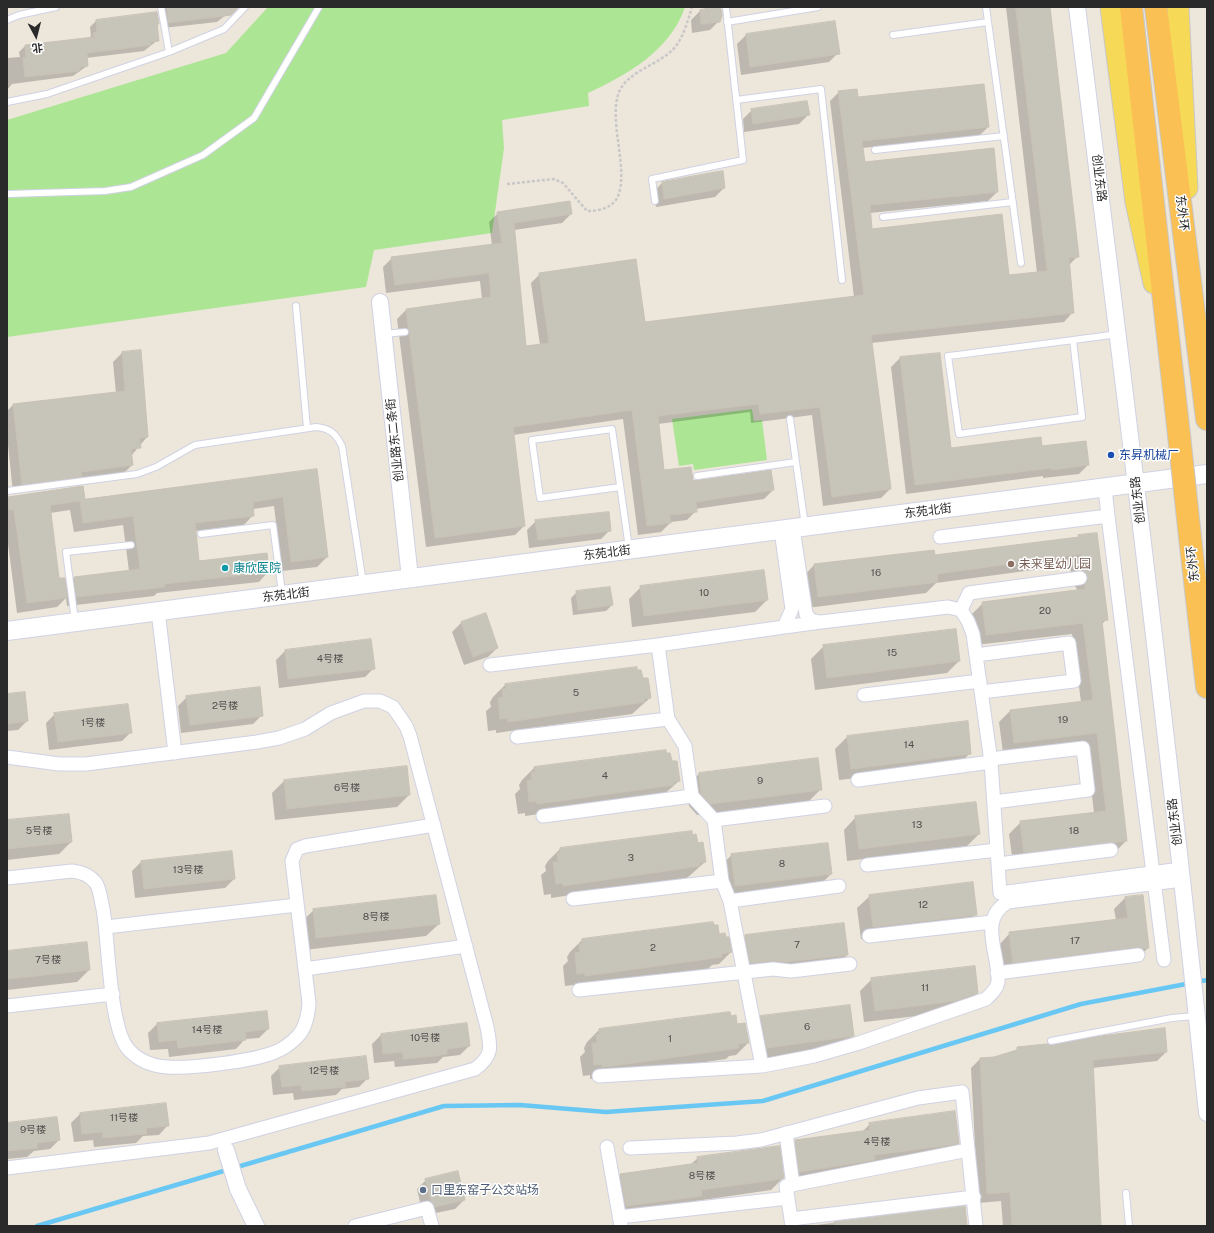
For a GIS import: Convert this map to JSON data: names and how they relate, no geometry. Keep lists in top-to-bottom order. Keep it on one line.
{"streets":{"highway":["东外环"],"main road":["东苑北街"],"street":["创业东路","创业路东二条街"]},"crossings":[["创业东路","东苑北街"],["创业路东二条街","东苑北街"]],"places":["东昇机械厂","未来星幼儿园","康欣医院","口里东窑子公交站场"],"house_numbers":["16","10","20","15","4号楼","5","2号楼","19","1号楼","14","4","9","6号楼","13","5号楼","18","3","8","13号楼","12","8号楼","17","7","2","7号楼","11","6","14号楼","10号楼","1","12号楼","11号楼","9号楼","4号楼","8号楼"],"north":"bottom"}
